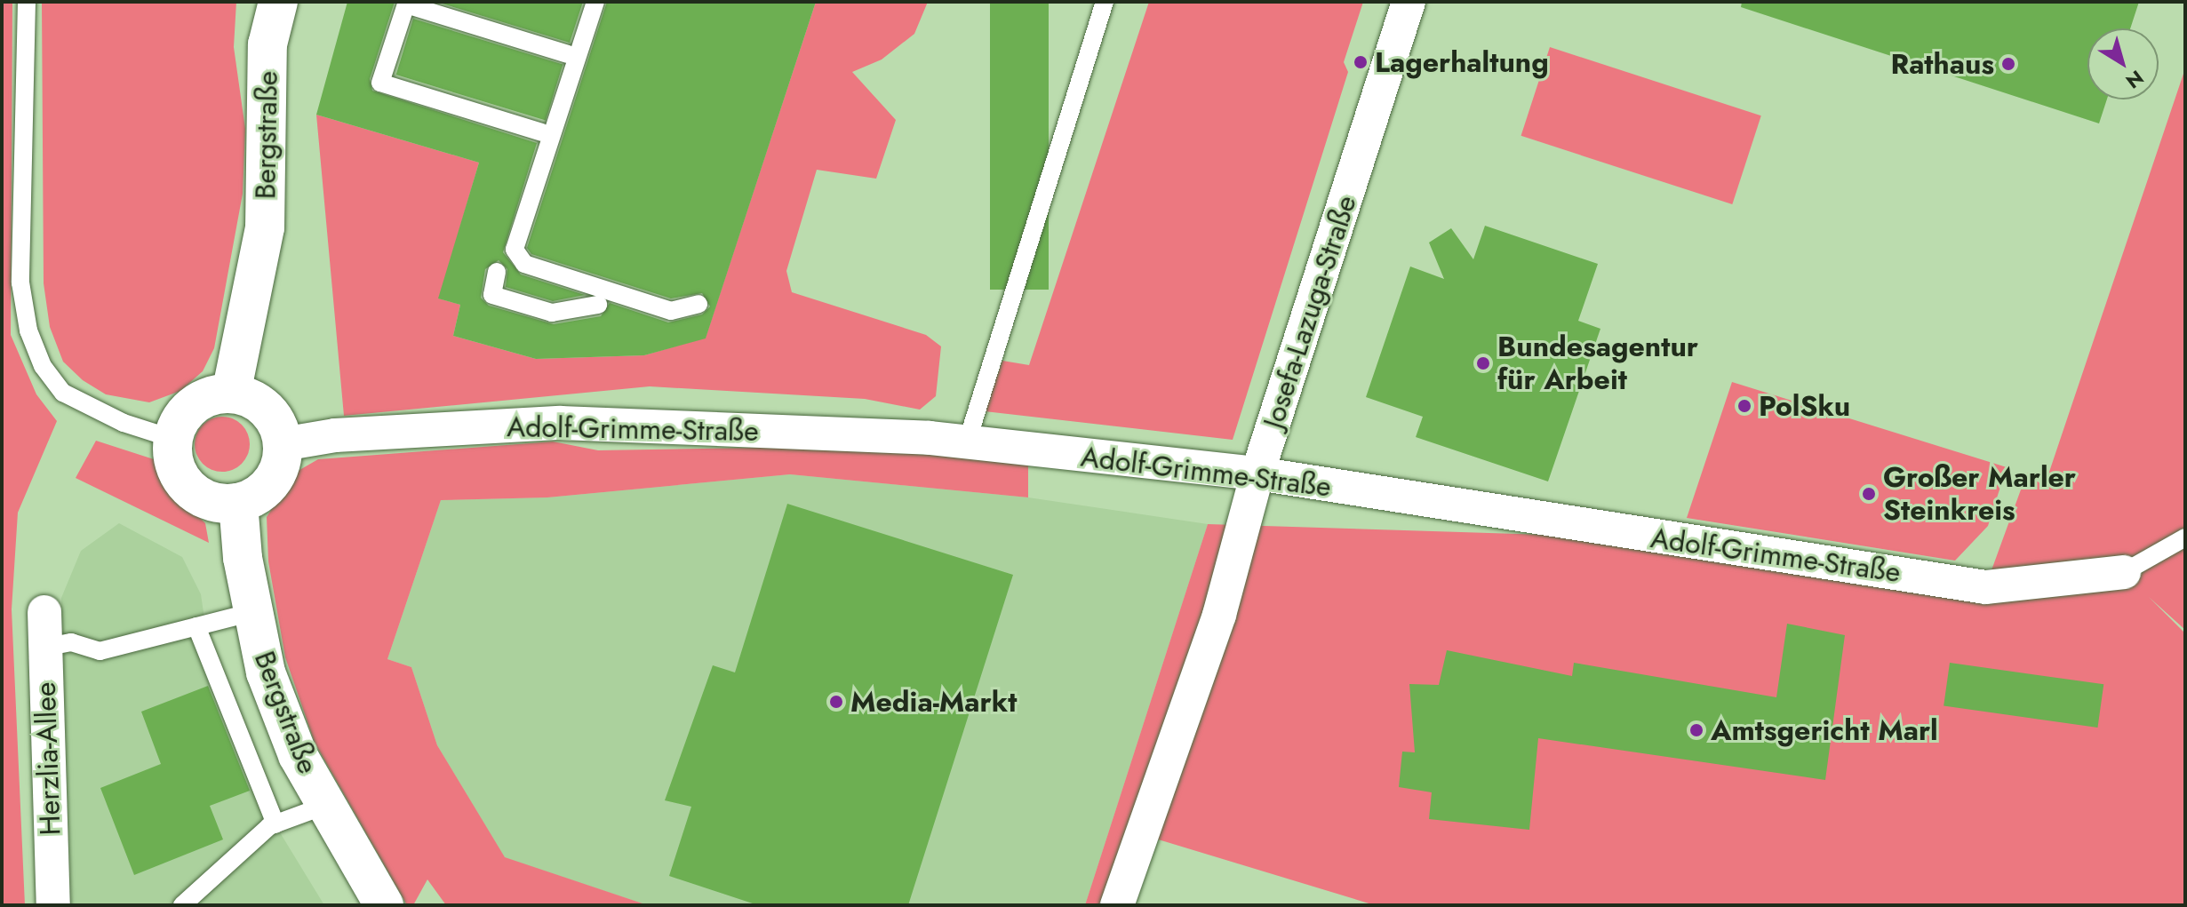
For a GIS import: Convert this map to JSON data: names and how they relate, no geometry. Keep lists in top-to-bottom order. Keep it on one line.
{"streets":{"street":["Bergstraße","Josefa-Lazuga-Straße","Adolf-Grimme-Straße","Herzlia-Allee"]},"crossings":[["Bergstraße","Adolf-Grimme-Straße"],["Josefa-Lazuga-Straße","Adolf-Grimme-Straße"]],"places":["Lagerhaltung","Rathaus","Bundesagentur für Arbeit","PolSku","Großer Marler Steinkreis","Media-Markt","Amtsgericht Marl"],"north":"bottom right"}
